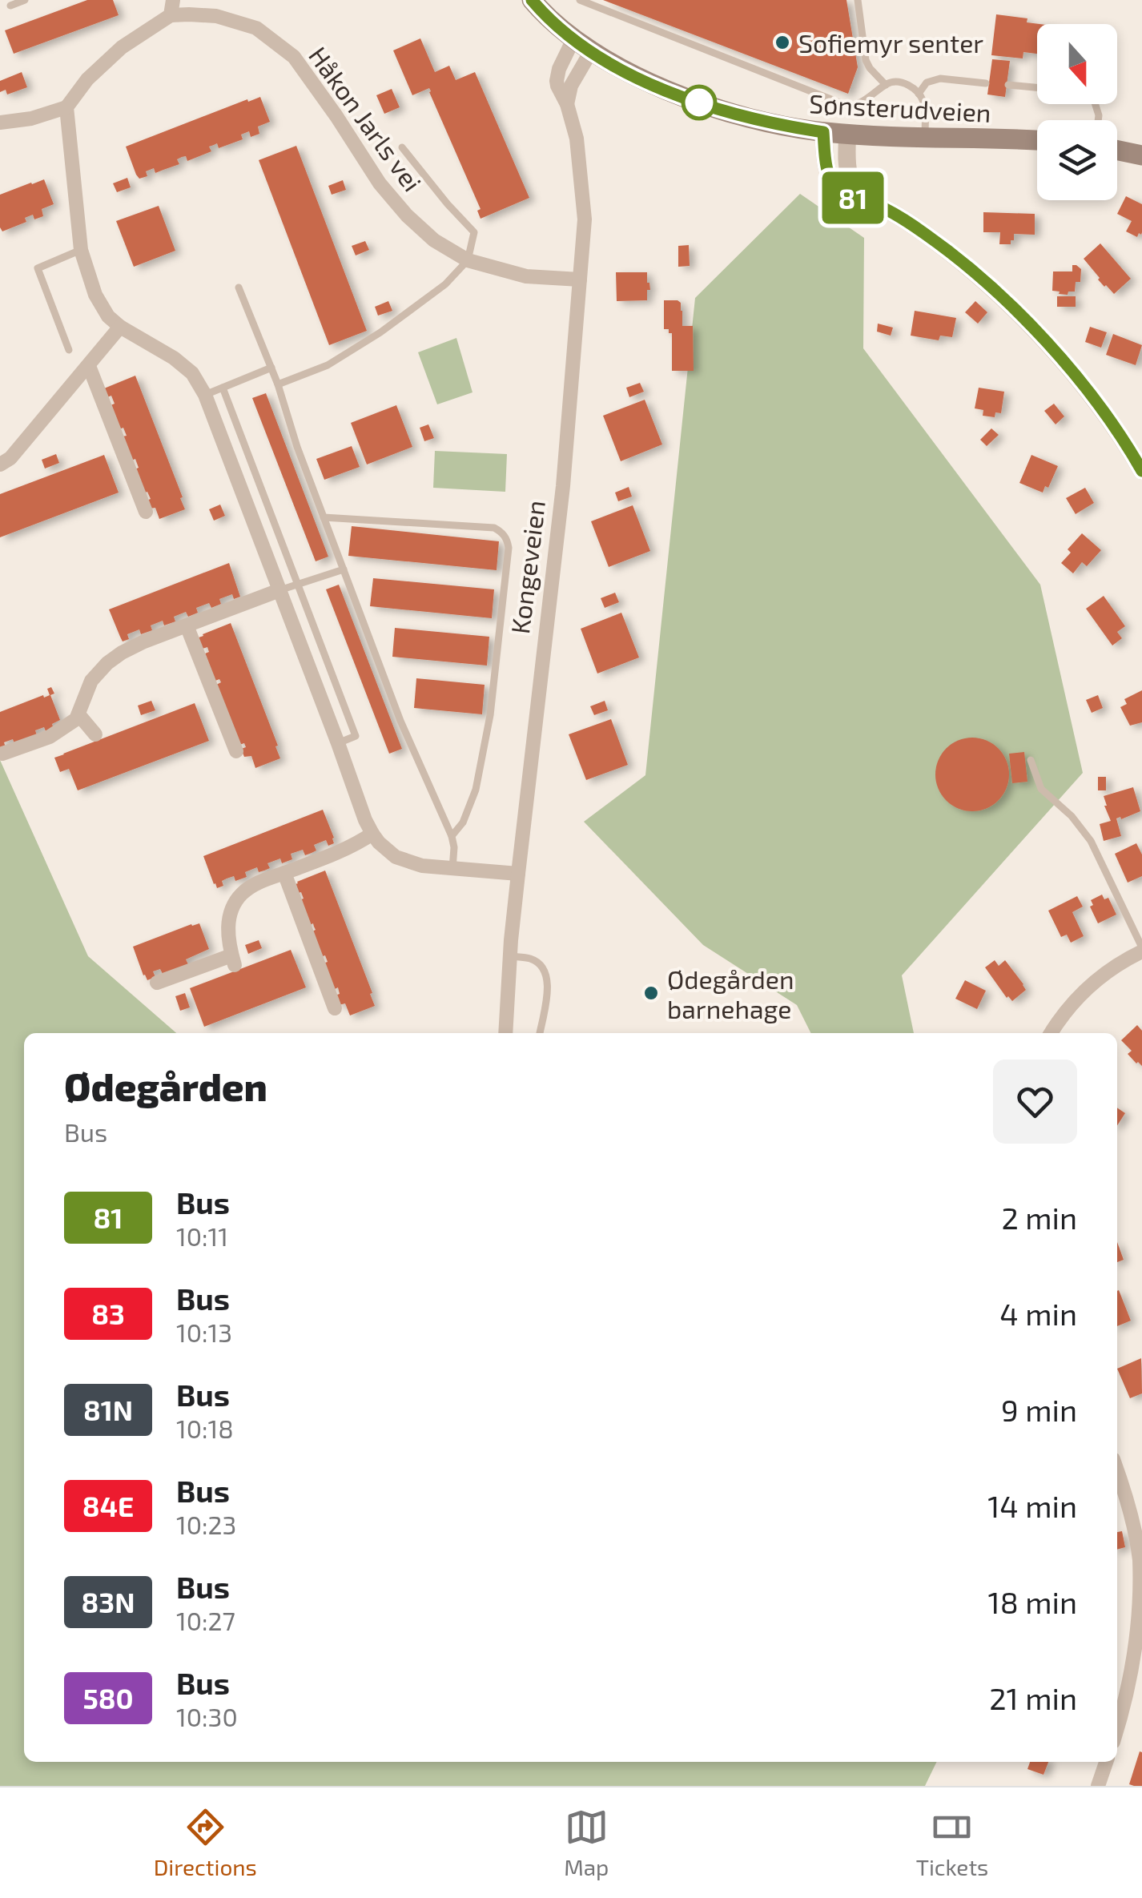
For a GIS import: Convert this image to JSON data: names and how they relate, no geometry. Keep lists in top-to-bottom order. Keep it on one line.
{"streets":{"main road":["Sønsterudveien"],"street":["Håkon Jarls vei","Kongeveien"]},"crossings":[["Sønsterudveien","Kongeveien"],["Håkon Jarls vei","Kongeveien"]],"places":["Sofiemyr senter","Ødegården barnehage"],"lines":["bus line 81"],"north":"bottom","page":{"on_map":"81","heading":["Ødegården","Bus"],"list":[{"mark":"81","name":"Bus","note":"10:11","value":"2 min"},{"mark":"83","name":"Bus","note":"10:13","value":"4 min"},{"mark":"81N","name":"Bus","note":"10:18","value":"9 min"},{"mark":"84E","name":"Bus","note":"10:23","value":"14 min"},{"mark":"83N","name":"Bus","note":"10:27","value":"18 min"},{"mark":"580","name":"Bus","note":"10:30","value":"21 min"}],"tabs":["Directions","Map","Tickets"]}}
